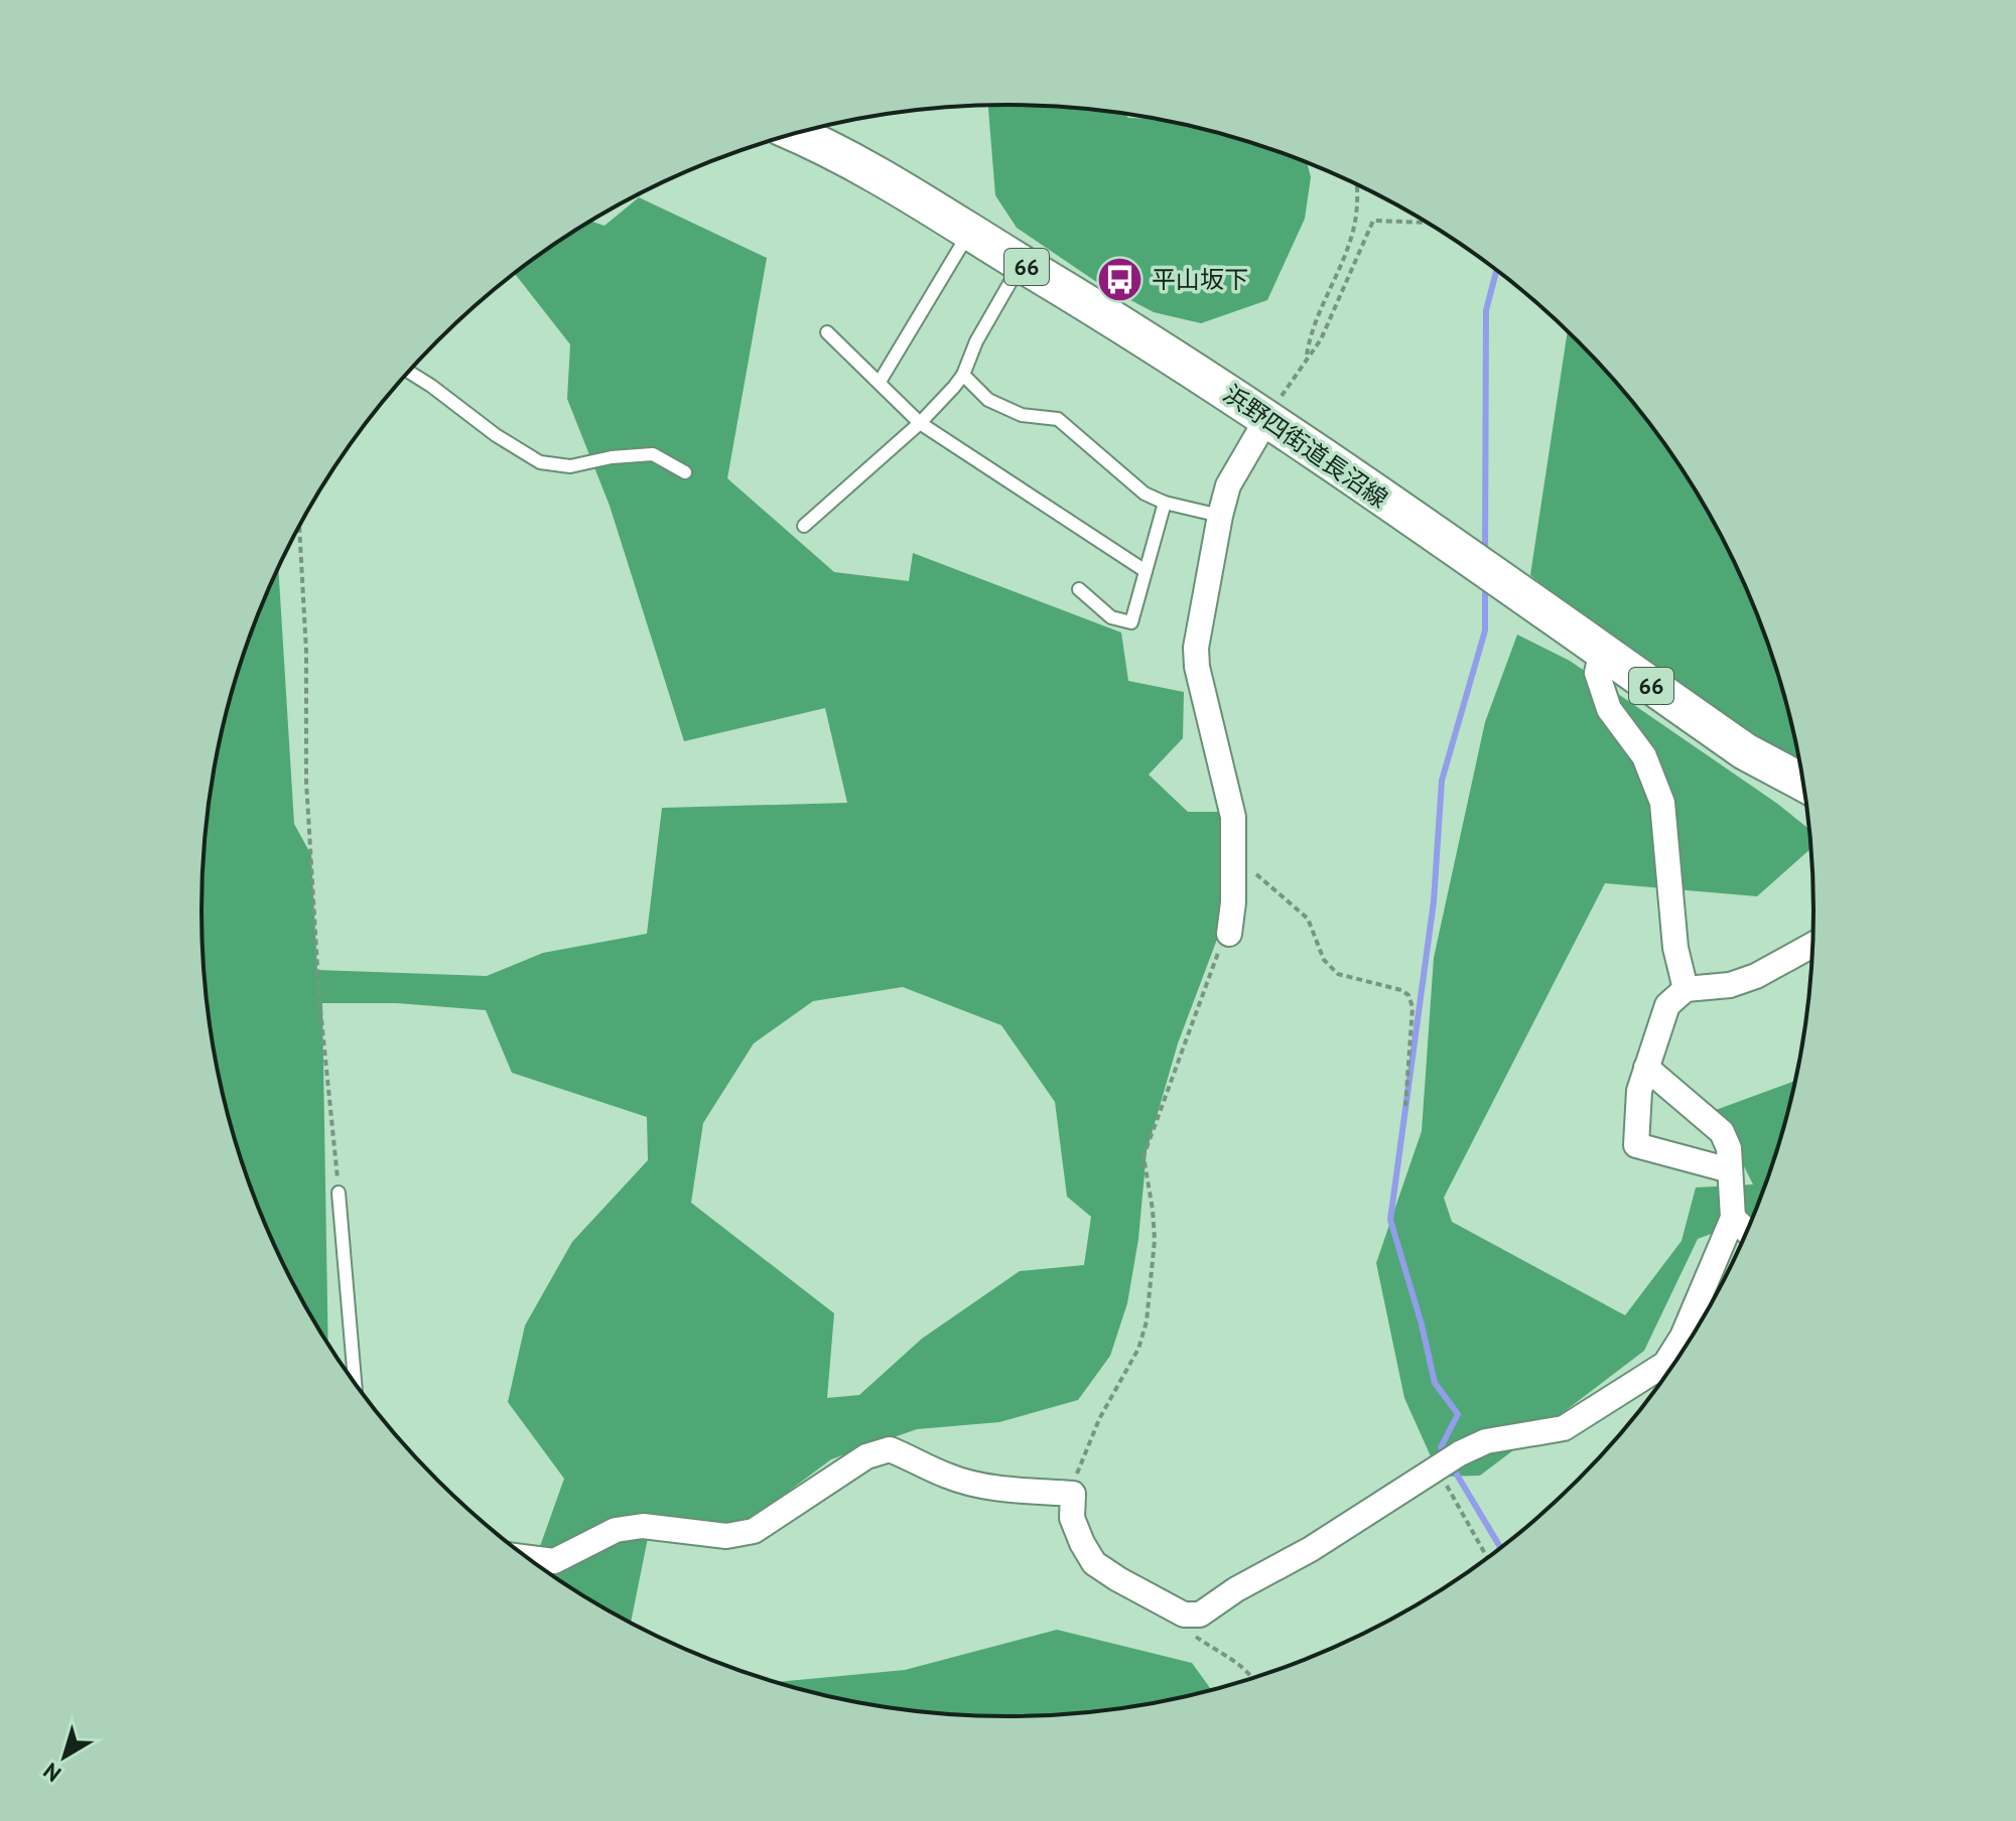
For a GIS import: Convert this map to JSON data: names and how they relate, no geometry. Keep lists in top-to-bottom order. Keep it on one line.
{"streets":{"main road":["66","浜野四街道長沼線"]},"places":{"bus stop":["平山坂下"]},"north":"bottom left"}
